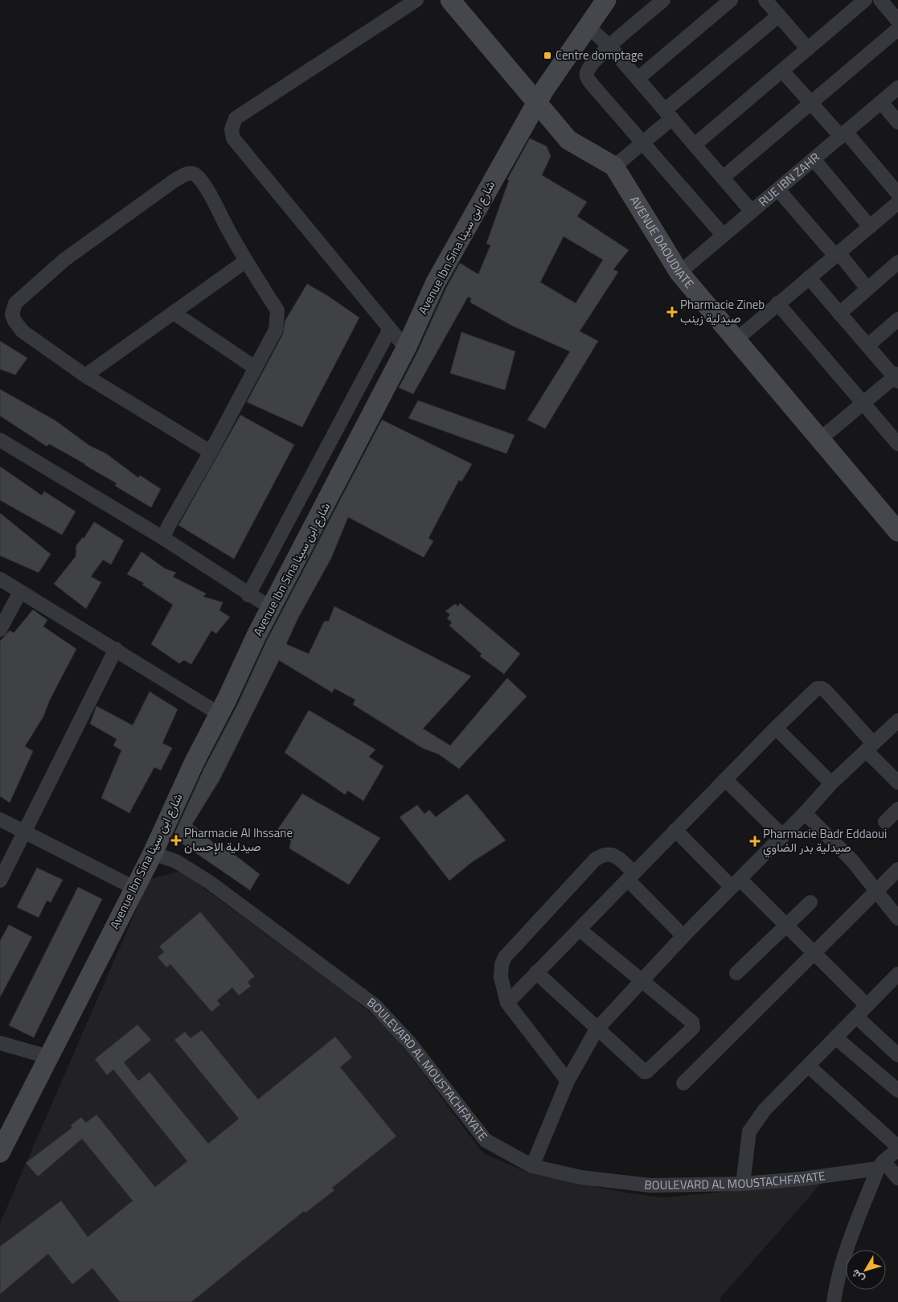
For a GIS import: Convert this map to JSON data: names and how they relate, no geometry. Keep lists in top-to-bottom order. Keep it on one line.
{"streets":{"street":["RUE IBN ZAHR","AVENUE DAOUDIATE","Avenue Ibn Sina شارع ابن سينا","BOULEVARD AL MOUSTACHFAYATE"]},"crossings":[["RUE IBN ZAHR","AVENUE DAOUDIATE"],["AVENUE DAOUDIATE","Avenue Ibn Sina شارع ابن سينا"],["Avenue Ibn Sina شارع ابن سينا","BOULEVARD AL MOUSTACHFAYATE"]],"places":{"transit":["Centre domptage"],"health":["Pharmacie Zineb صيدلية زينب","Pharmacie Al Ihssane صيدلية الإحسان","Pharmacie Badr Eddaoui صيدلية بدر الضاوي"]},"north":"bottom left"}
